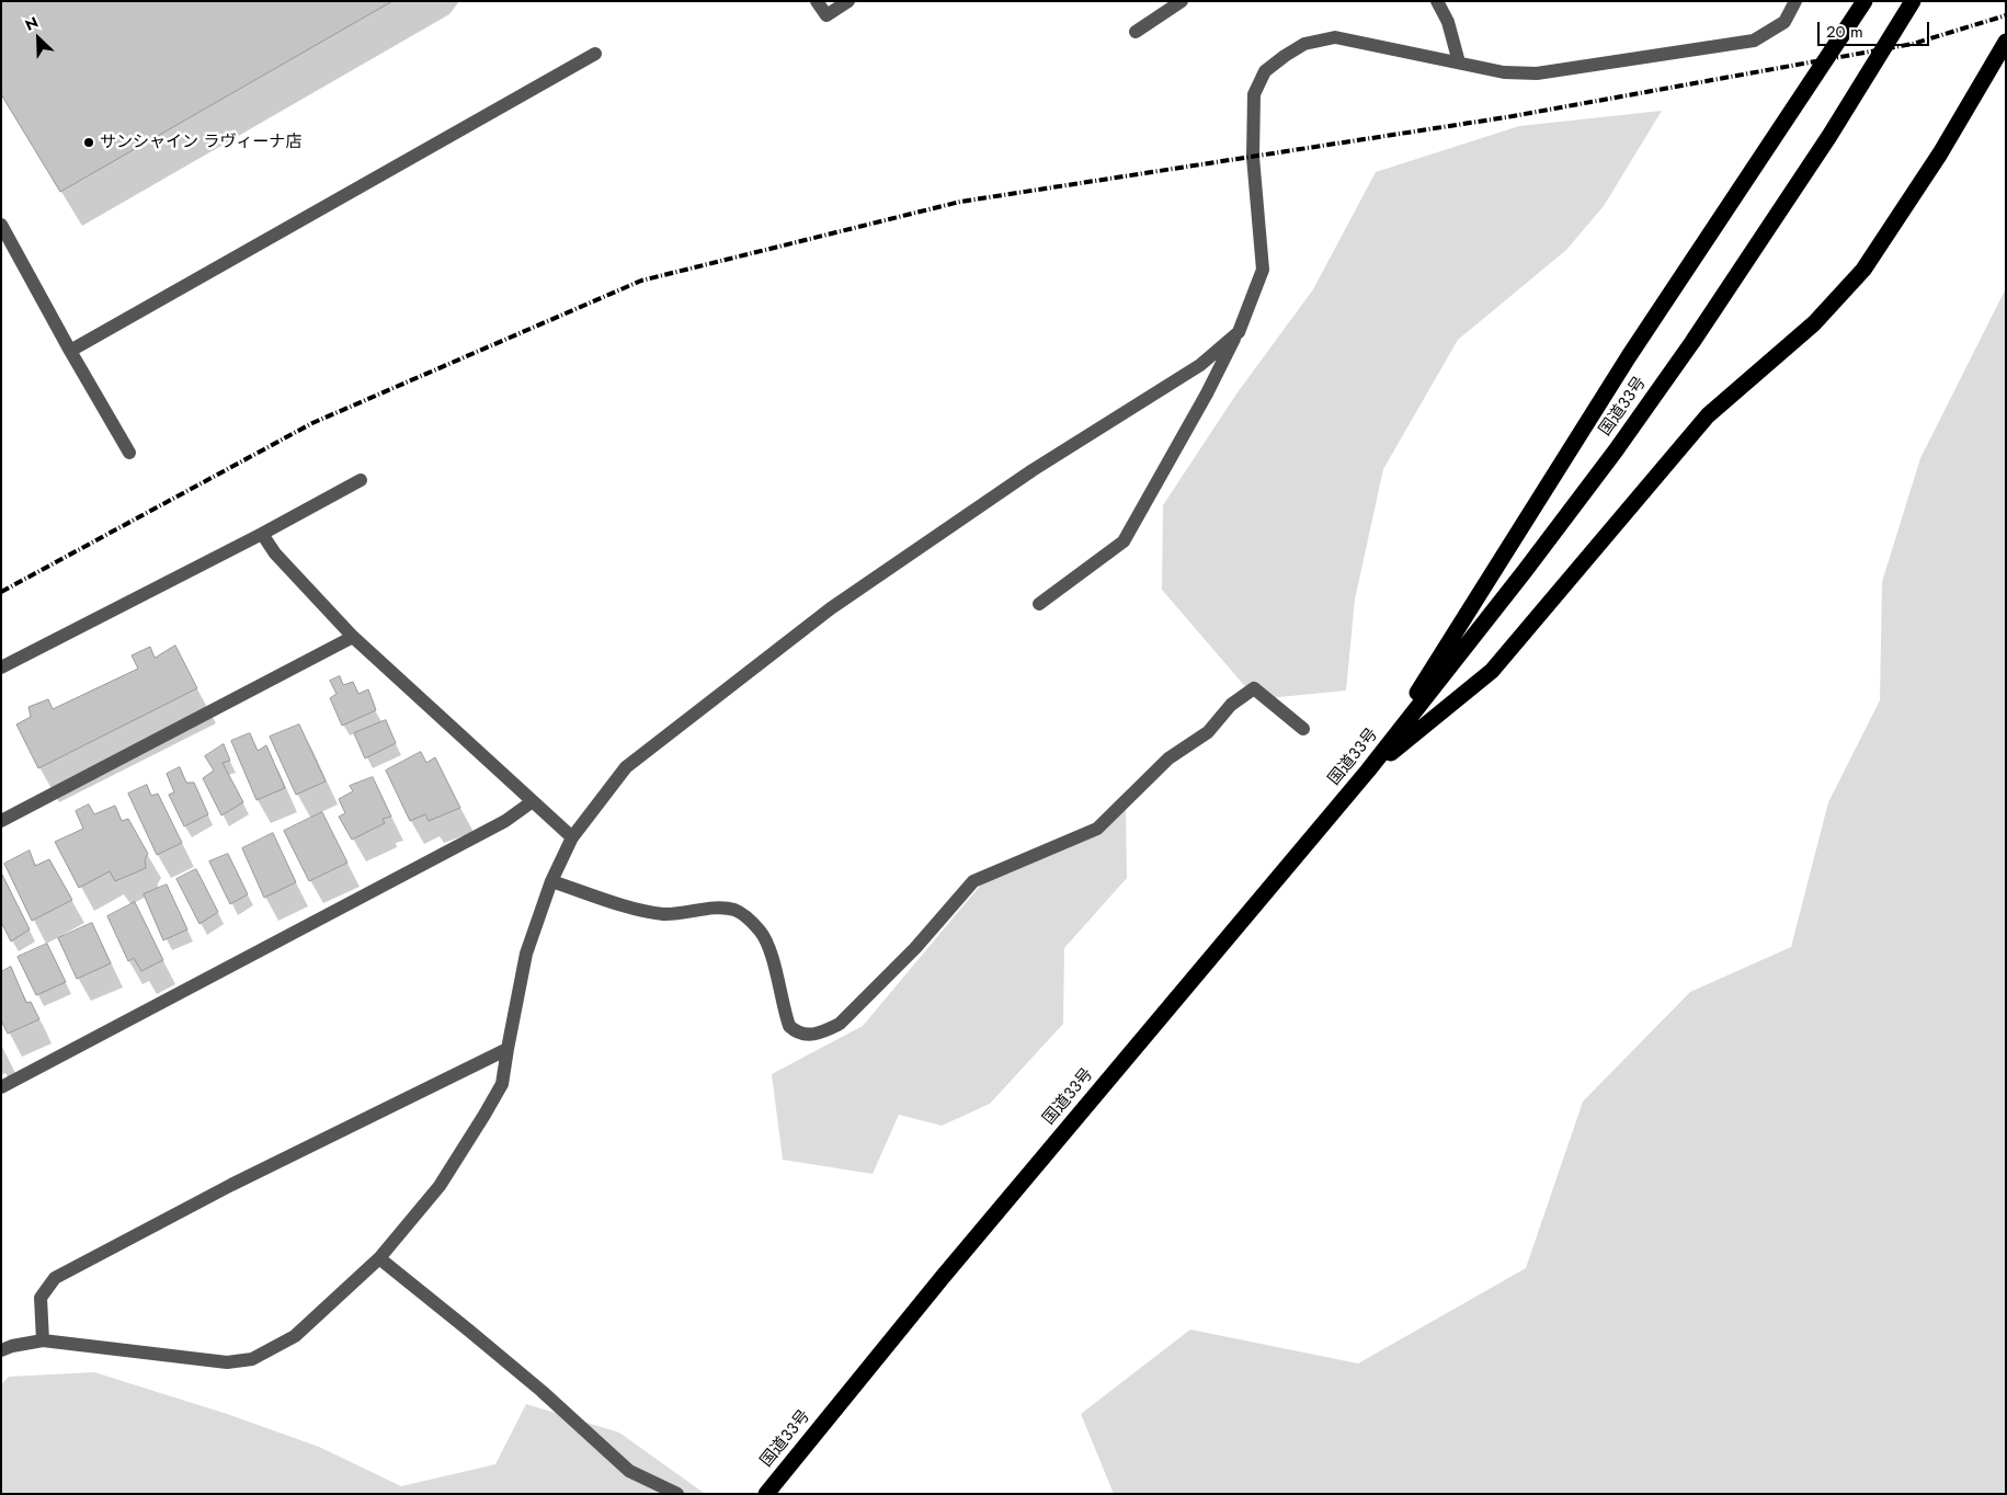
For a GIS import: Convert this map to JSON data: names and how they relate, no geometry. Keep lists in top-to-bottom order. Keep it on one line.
{"streets":{"highway":["国道33号"]},"places":["サンシャイン ラヴィーナ店"],"scale_bar":"20 m","north":"top left"}
